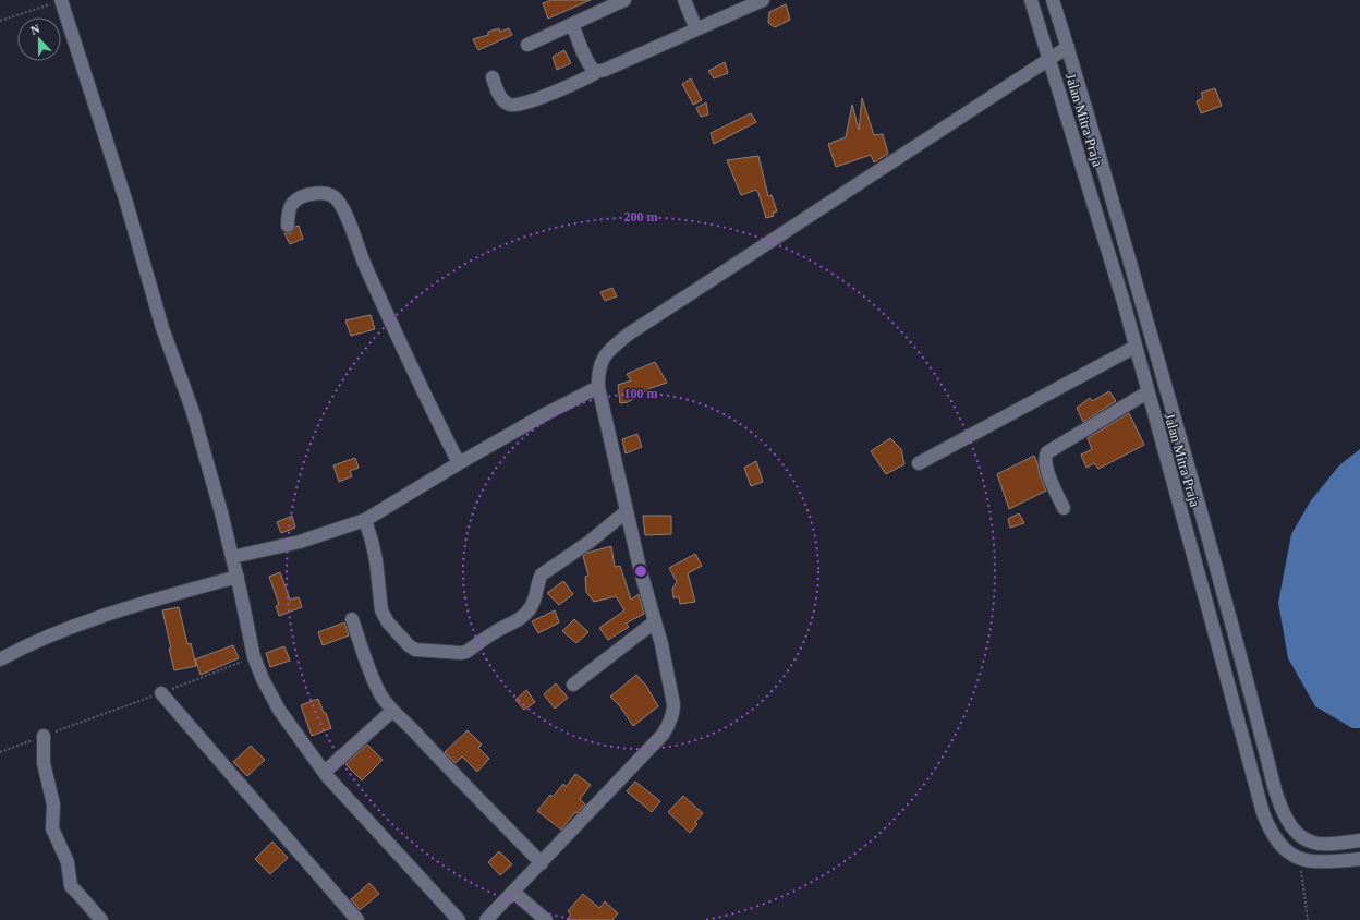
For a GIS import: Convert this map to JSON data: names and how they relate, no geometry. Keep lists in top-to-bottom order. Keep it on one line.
{"streets":{"street":["Jalan Mitra Praja"]},"north":"top","rings":["200 m","100 m"]}
